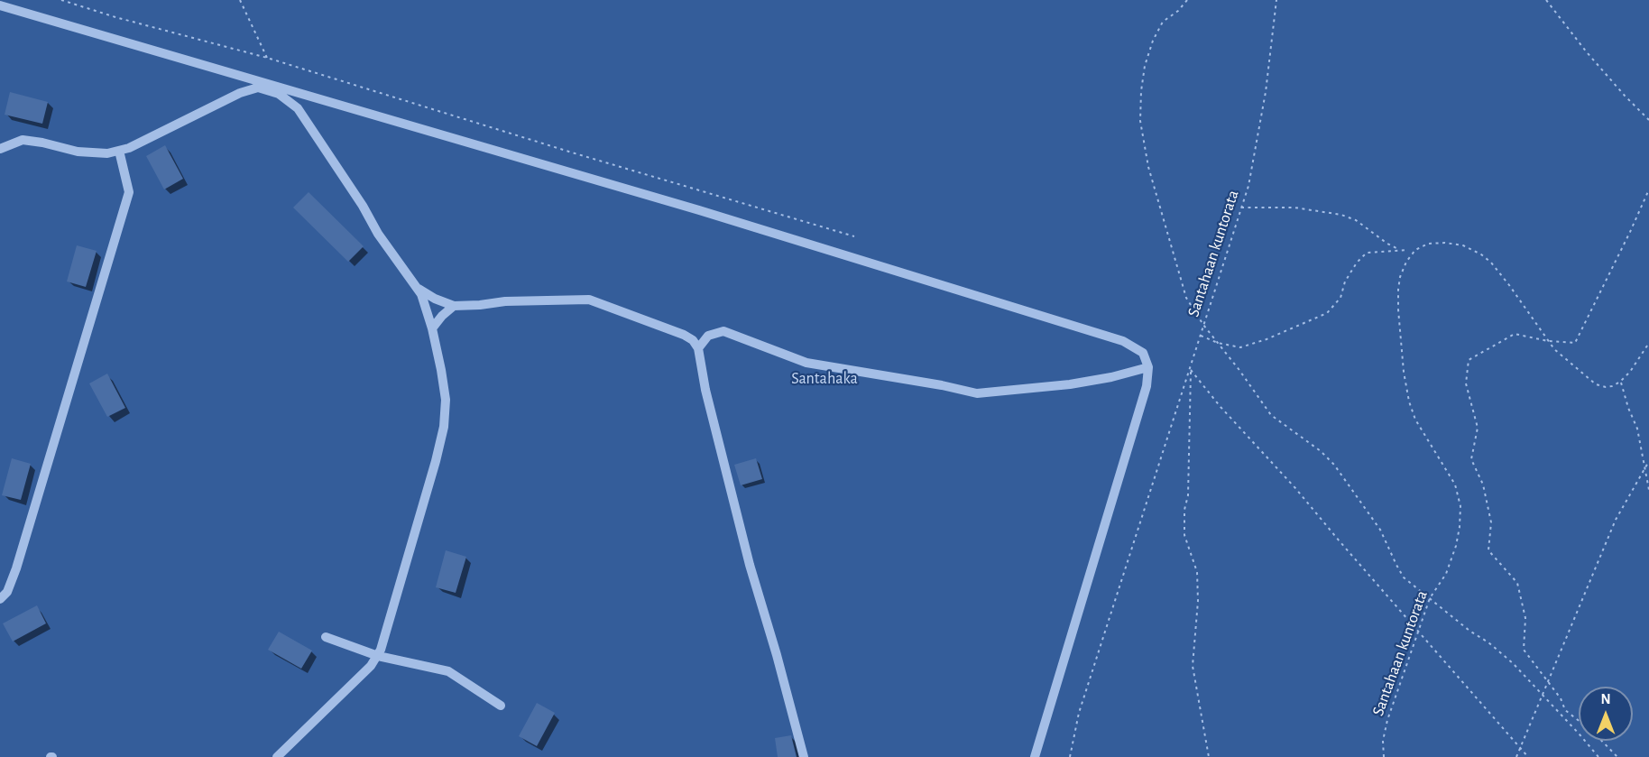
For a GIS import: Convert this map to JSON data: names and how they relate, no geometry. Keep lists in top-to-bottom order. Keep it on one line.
{"streets":{"path":["Santahaan kuntorata"]},"parks":["Santahaka"],"north":"top"}
